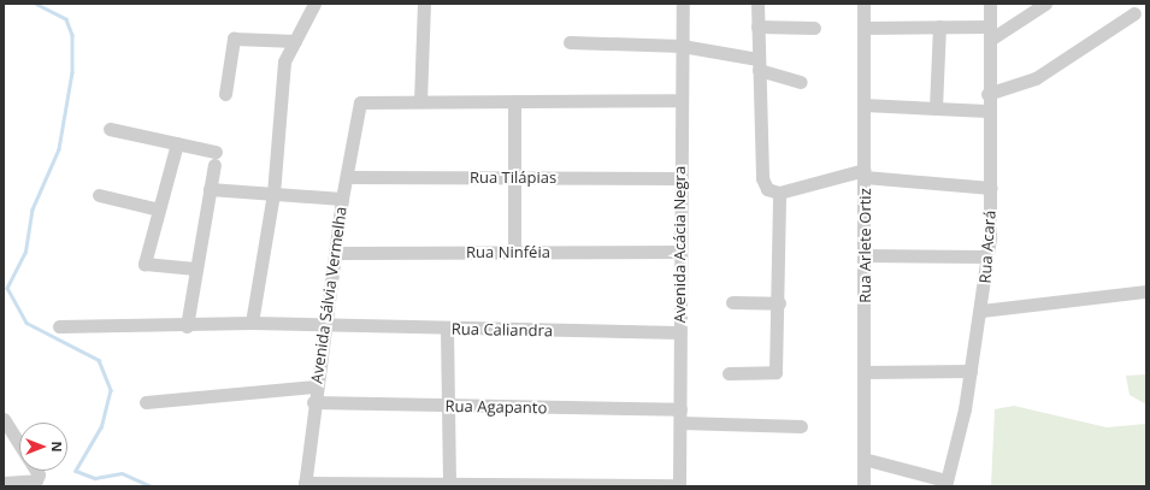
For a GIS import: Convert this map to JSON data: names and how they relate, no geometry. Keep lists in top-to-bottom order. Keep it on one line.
{"streets":{"street":["Rua Tilápias","Avenida Acácia Negra","Rua Arlete Ortiz","Rua Acará","Rua Ninféia","Avenida Sálvia Vermelha","Rua Caliandra","Rua Agapanto"]},"crossings":[["Rua Tilápias","Avenida Acácia Negra"],["Rua Tilápias","Avenida Sálvia Vermelha"],["Avenida Acácia Negra","Rua Ninféia"],["Avenida Acácia Negra","Rua Caliandra"],["Avenida Acácia Negra","Rua Agapanto"],["Rua Ninféia","Avenida Sálvia Vermelha"],["Avenida Sálvia Vermelha","Rua Caliandra"],["Avenida Sálvia Vermelha","Rua Agapanto"]],"north":"right"}
